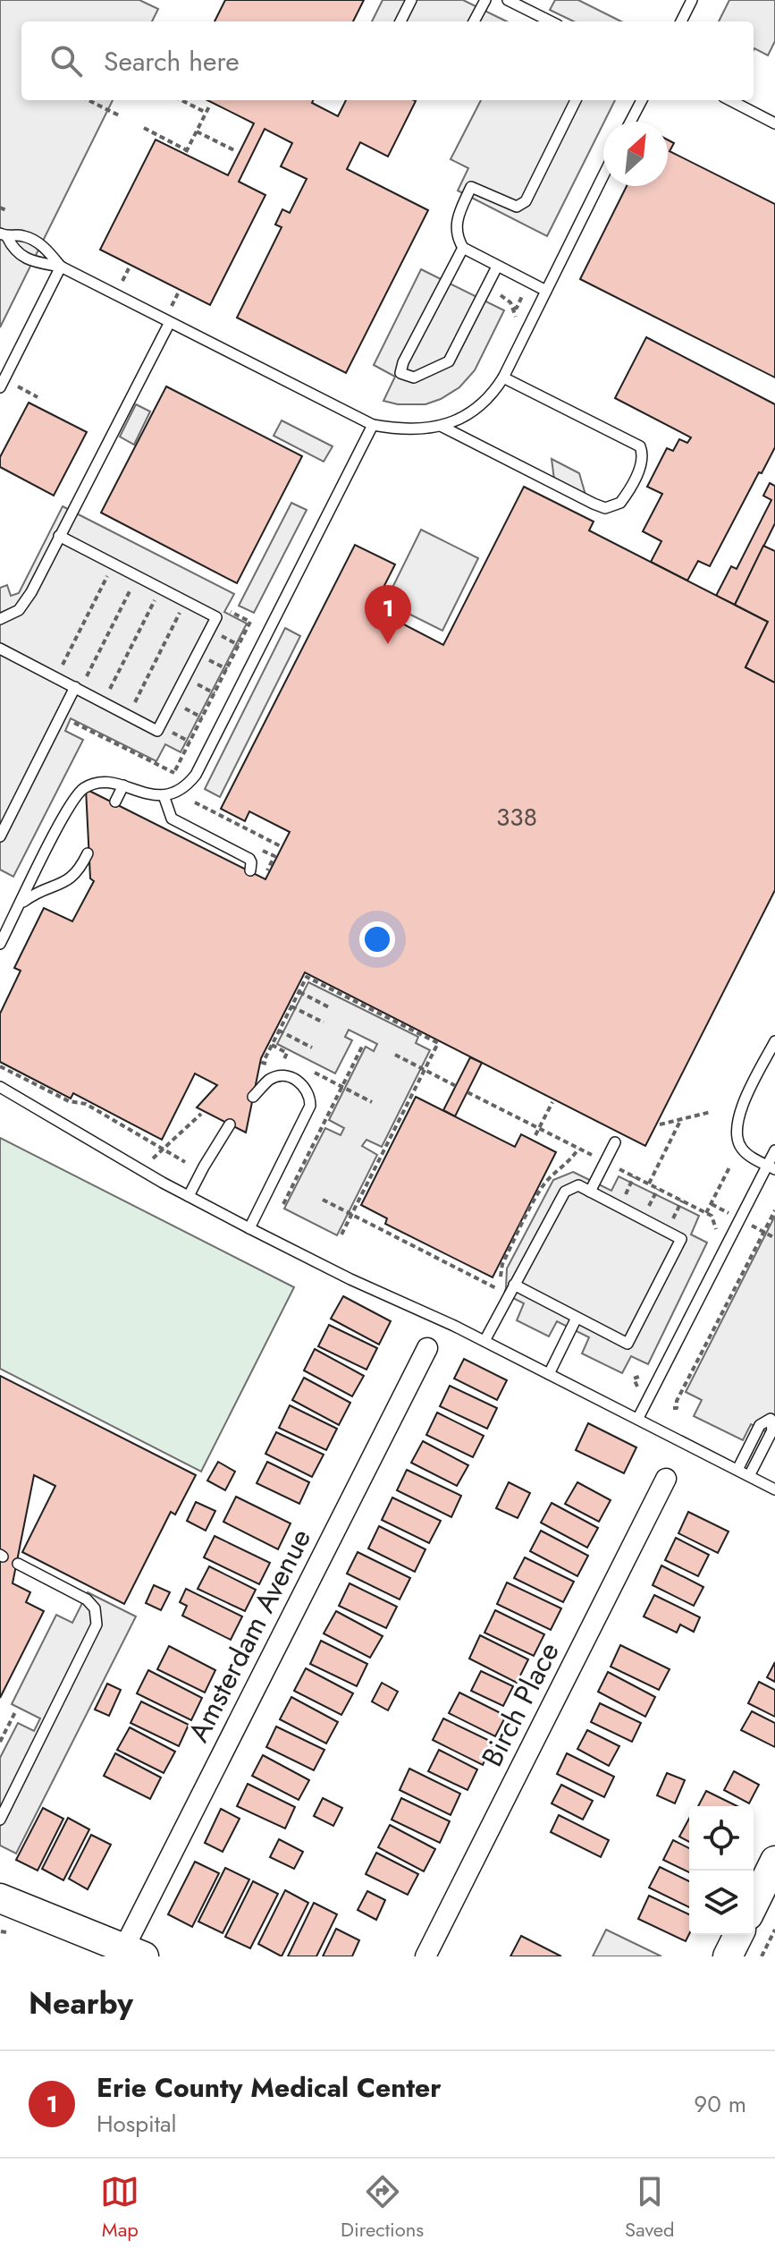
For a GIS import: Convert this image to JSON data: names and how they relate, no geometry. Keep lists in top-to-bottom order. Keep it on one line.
{"streets":{"street":["Amsterdam Avenue","Birch Place"]},"house_numbers":["338"],"north":"top right","page":{"search":"Search here","pins":"1","heading":"Nearby","list":[{"mark":"1","name":"Erie County Medical Center","note":"Hospital","value":"90 m"}],"nav":["Map","Directions","Saved"]}}
